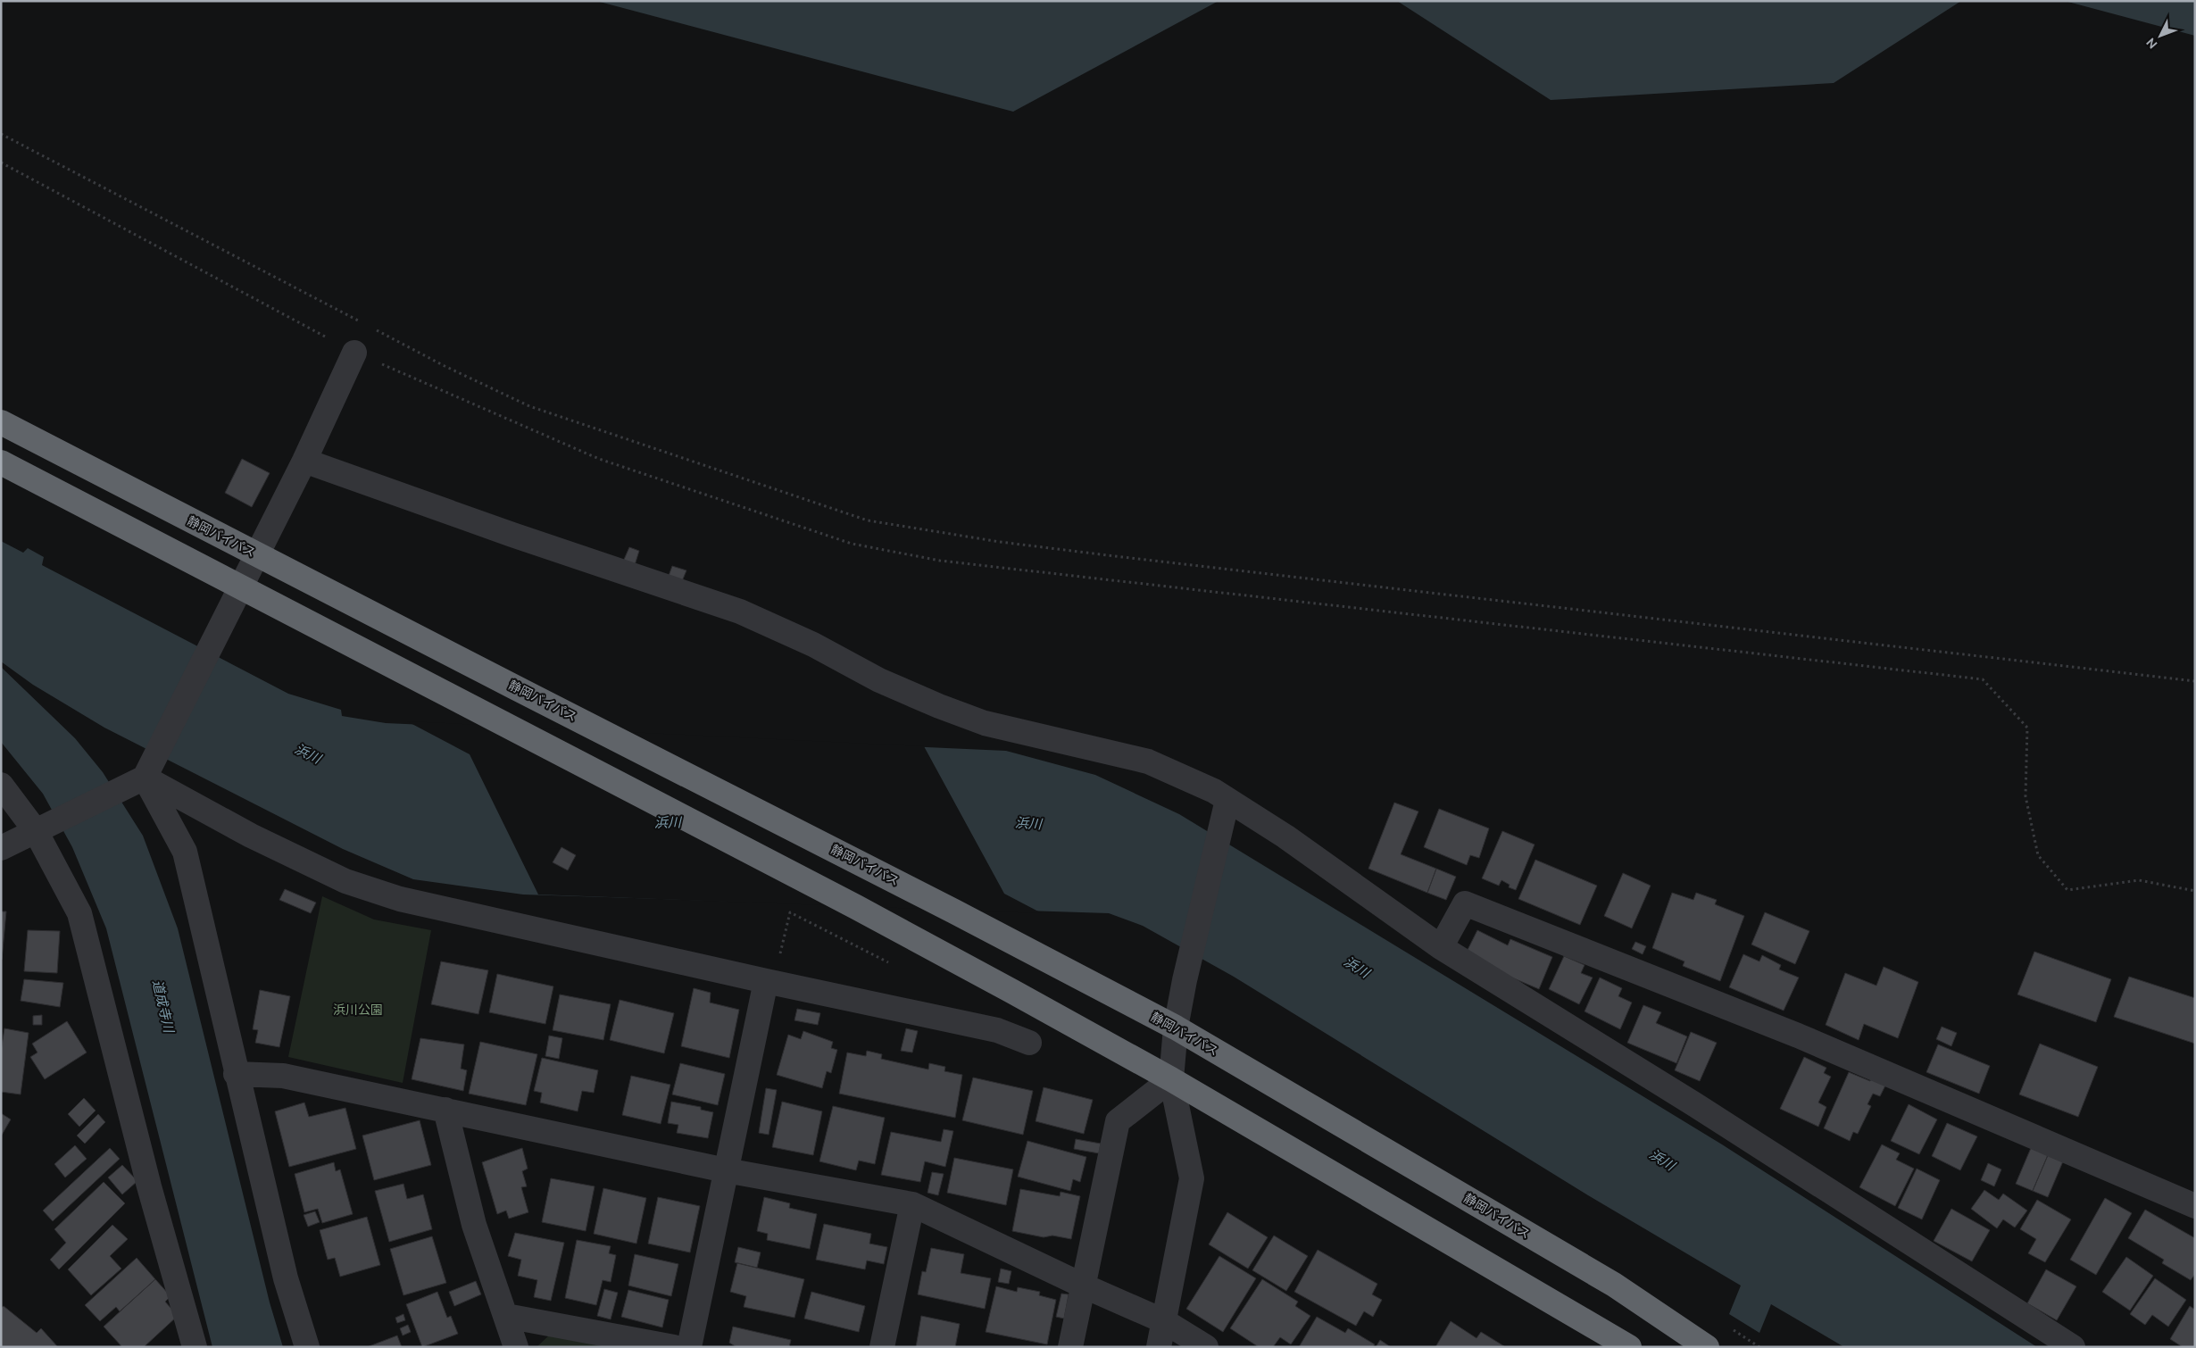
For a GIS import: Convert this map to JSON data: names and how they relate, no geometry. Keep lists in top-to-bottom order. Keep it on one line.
{"streets":{"highway":["静岡バイパス"]},"water":["浜川","道成寺川"],"parks":["浜川公園"],"north":"bottom left"}
